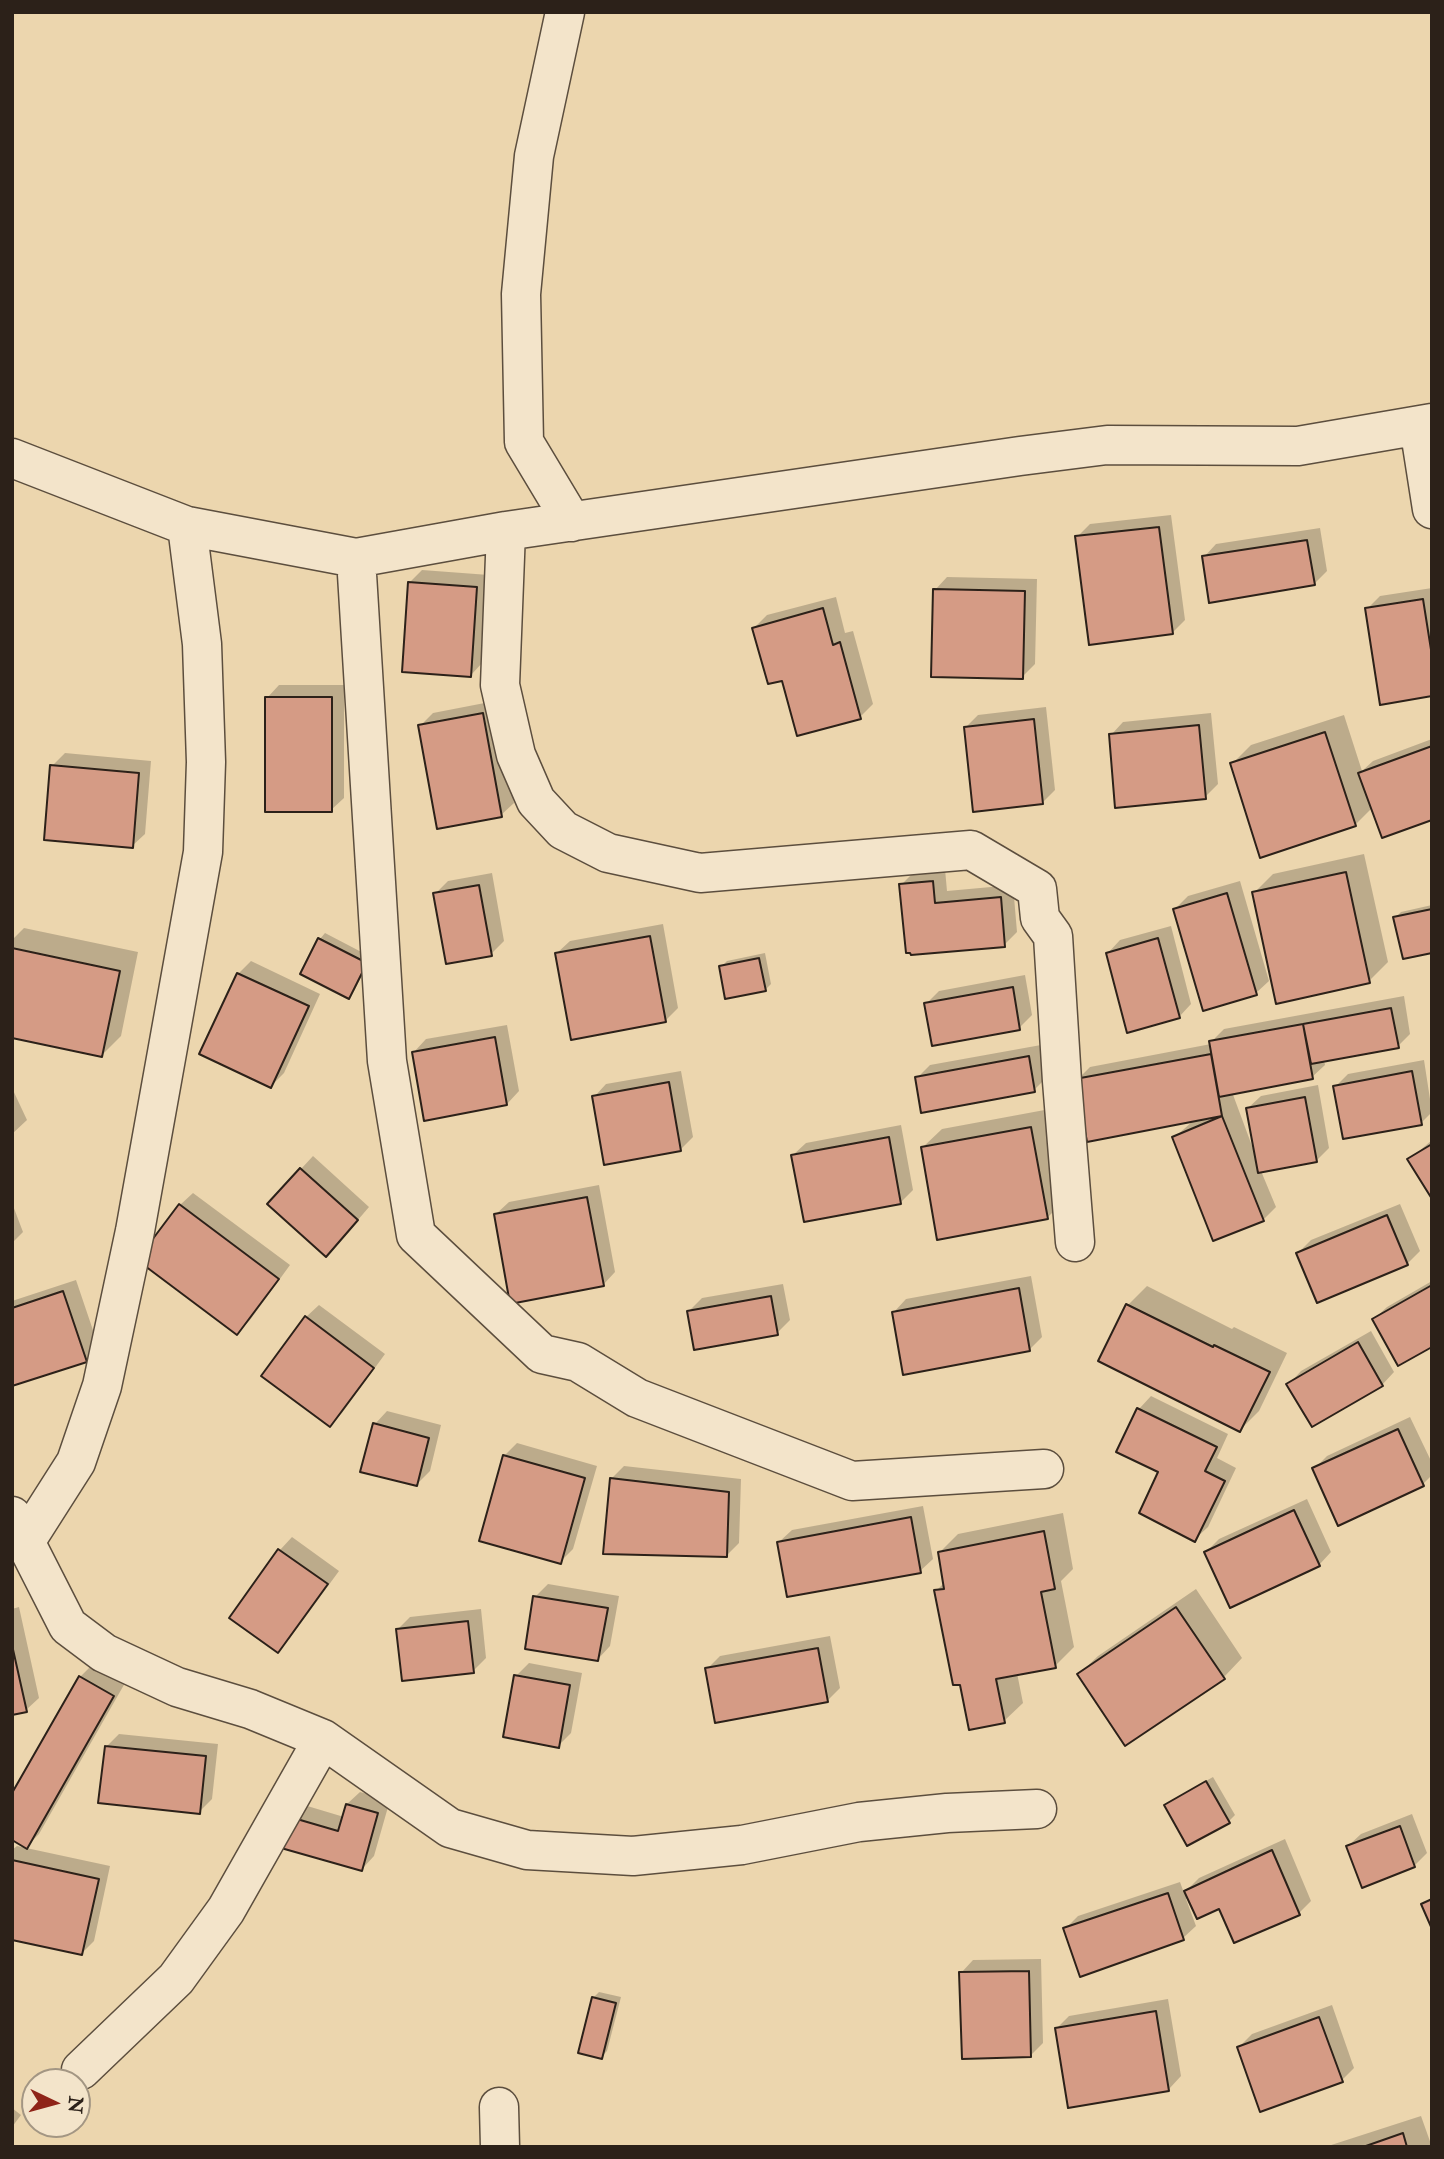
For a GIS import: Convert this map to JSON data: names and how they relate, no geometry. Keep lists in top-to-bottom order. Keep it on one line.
{"north":"right"}
